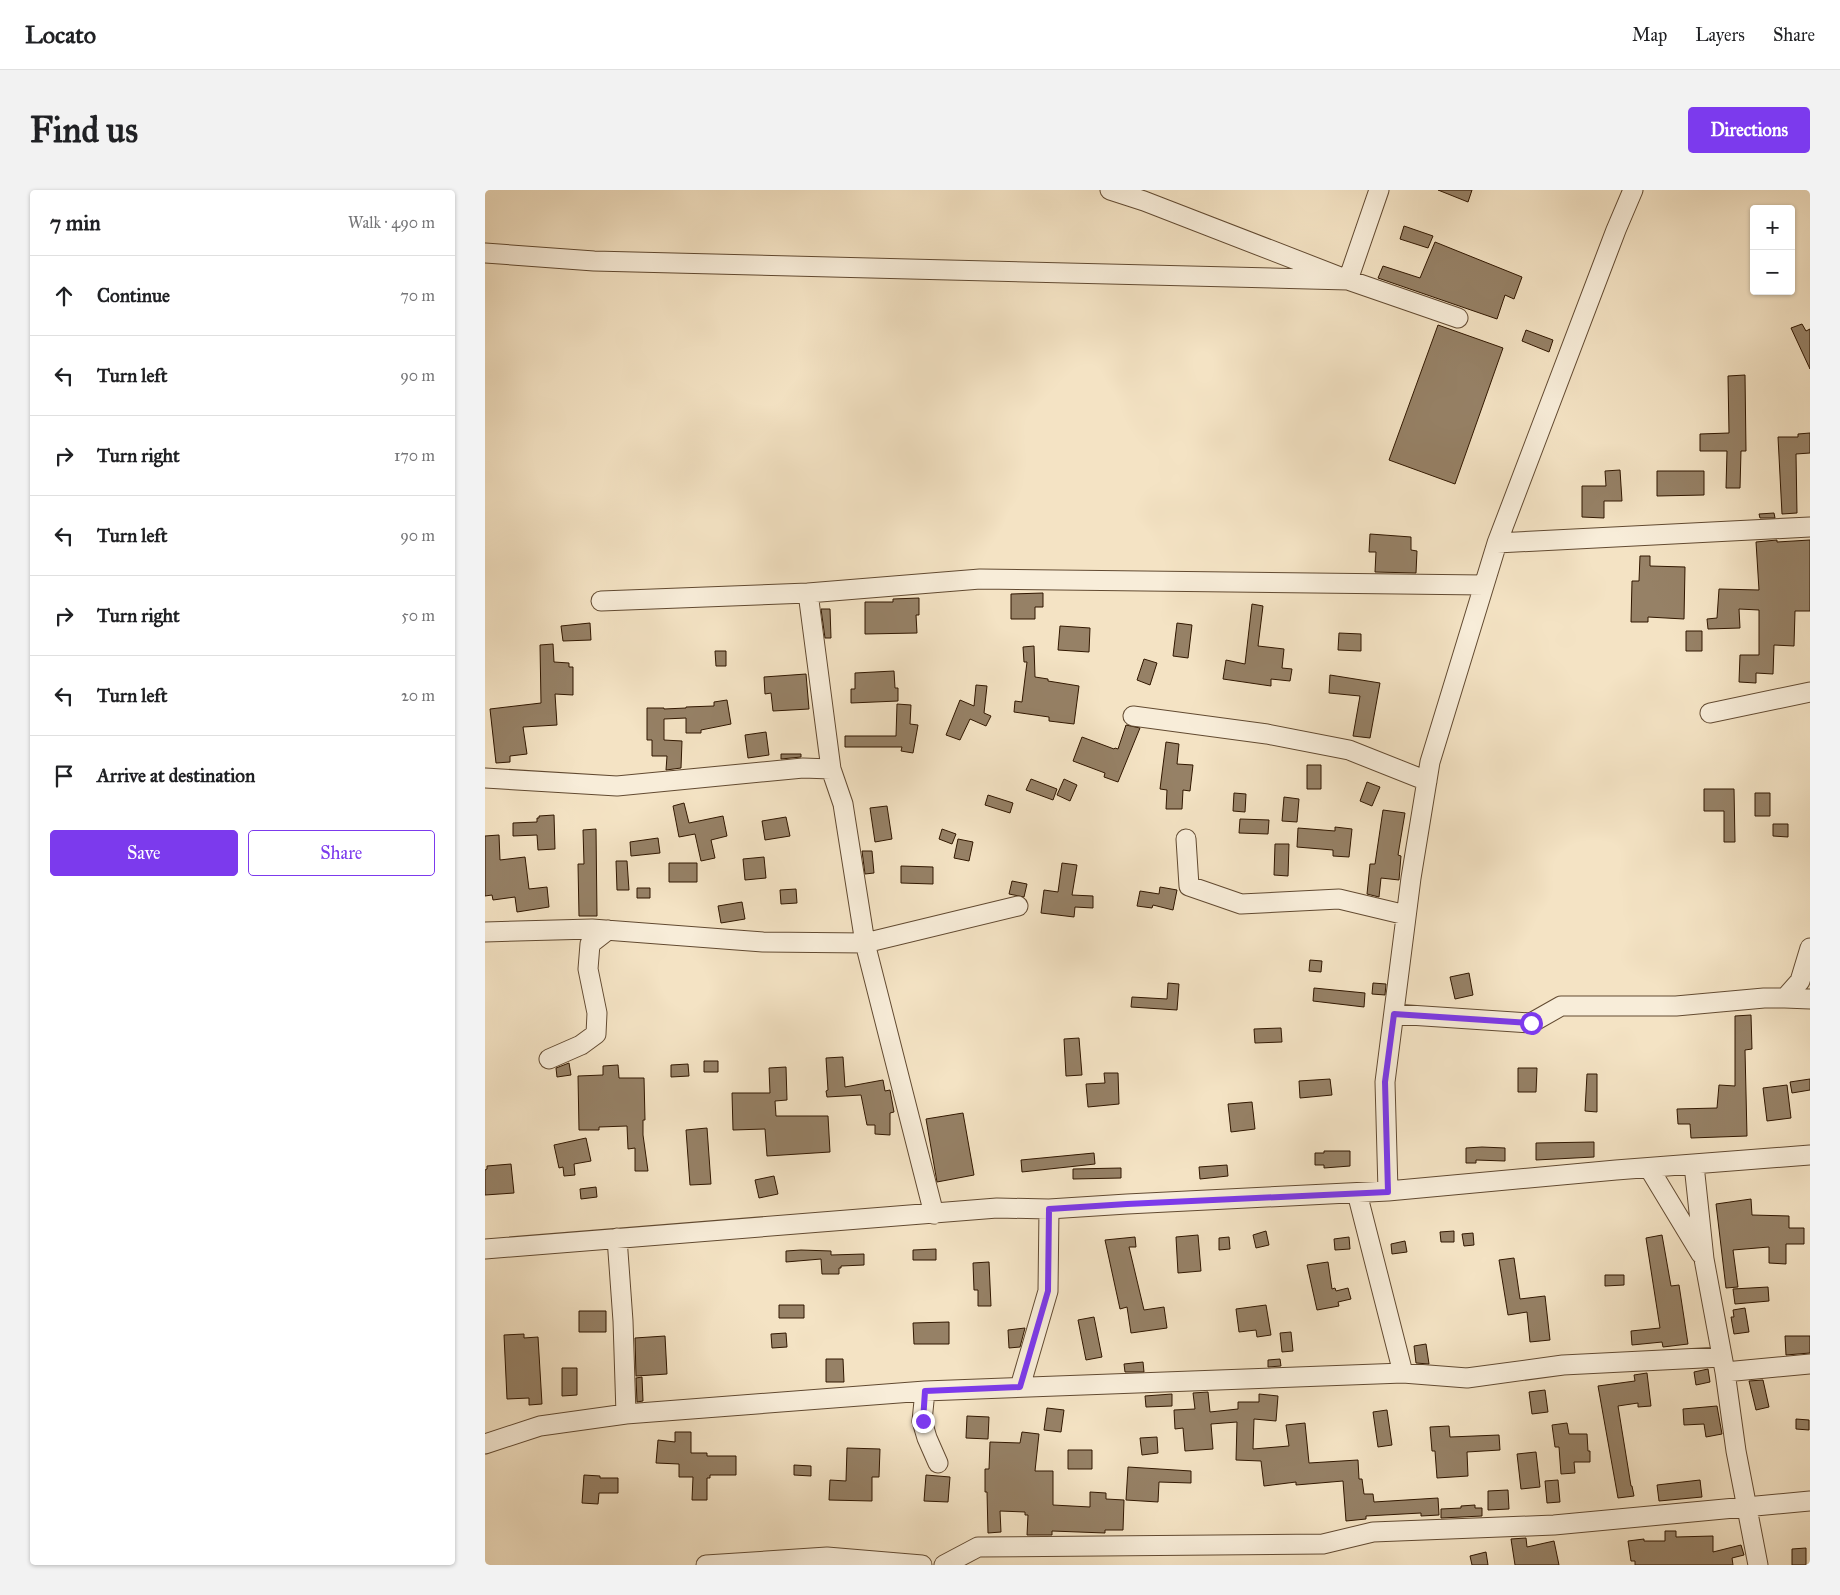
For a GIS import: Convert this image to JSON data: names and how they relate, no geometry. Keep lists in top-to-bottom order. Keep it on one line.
{"page":{"header":"Locato","nav":["Map","Layers","Share"],"buttons":["Directions",["Save","Share"]],"title":"Find us","heading":["7 min","Walk · 490 m"],"map_buttons":["+","−"],"list":[["Continue","70 m"],["Turn left","90 m"],["Turn right","170 m"],["Turn left","90 m"],["Turn right","50 m"],["Turn left","20 m"],"Arrive at destination"]}}
